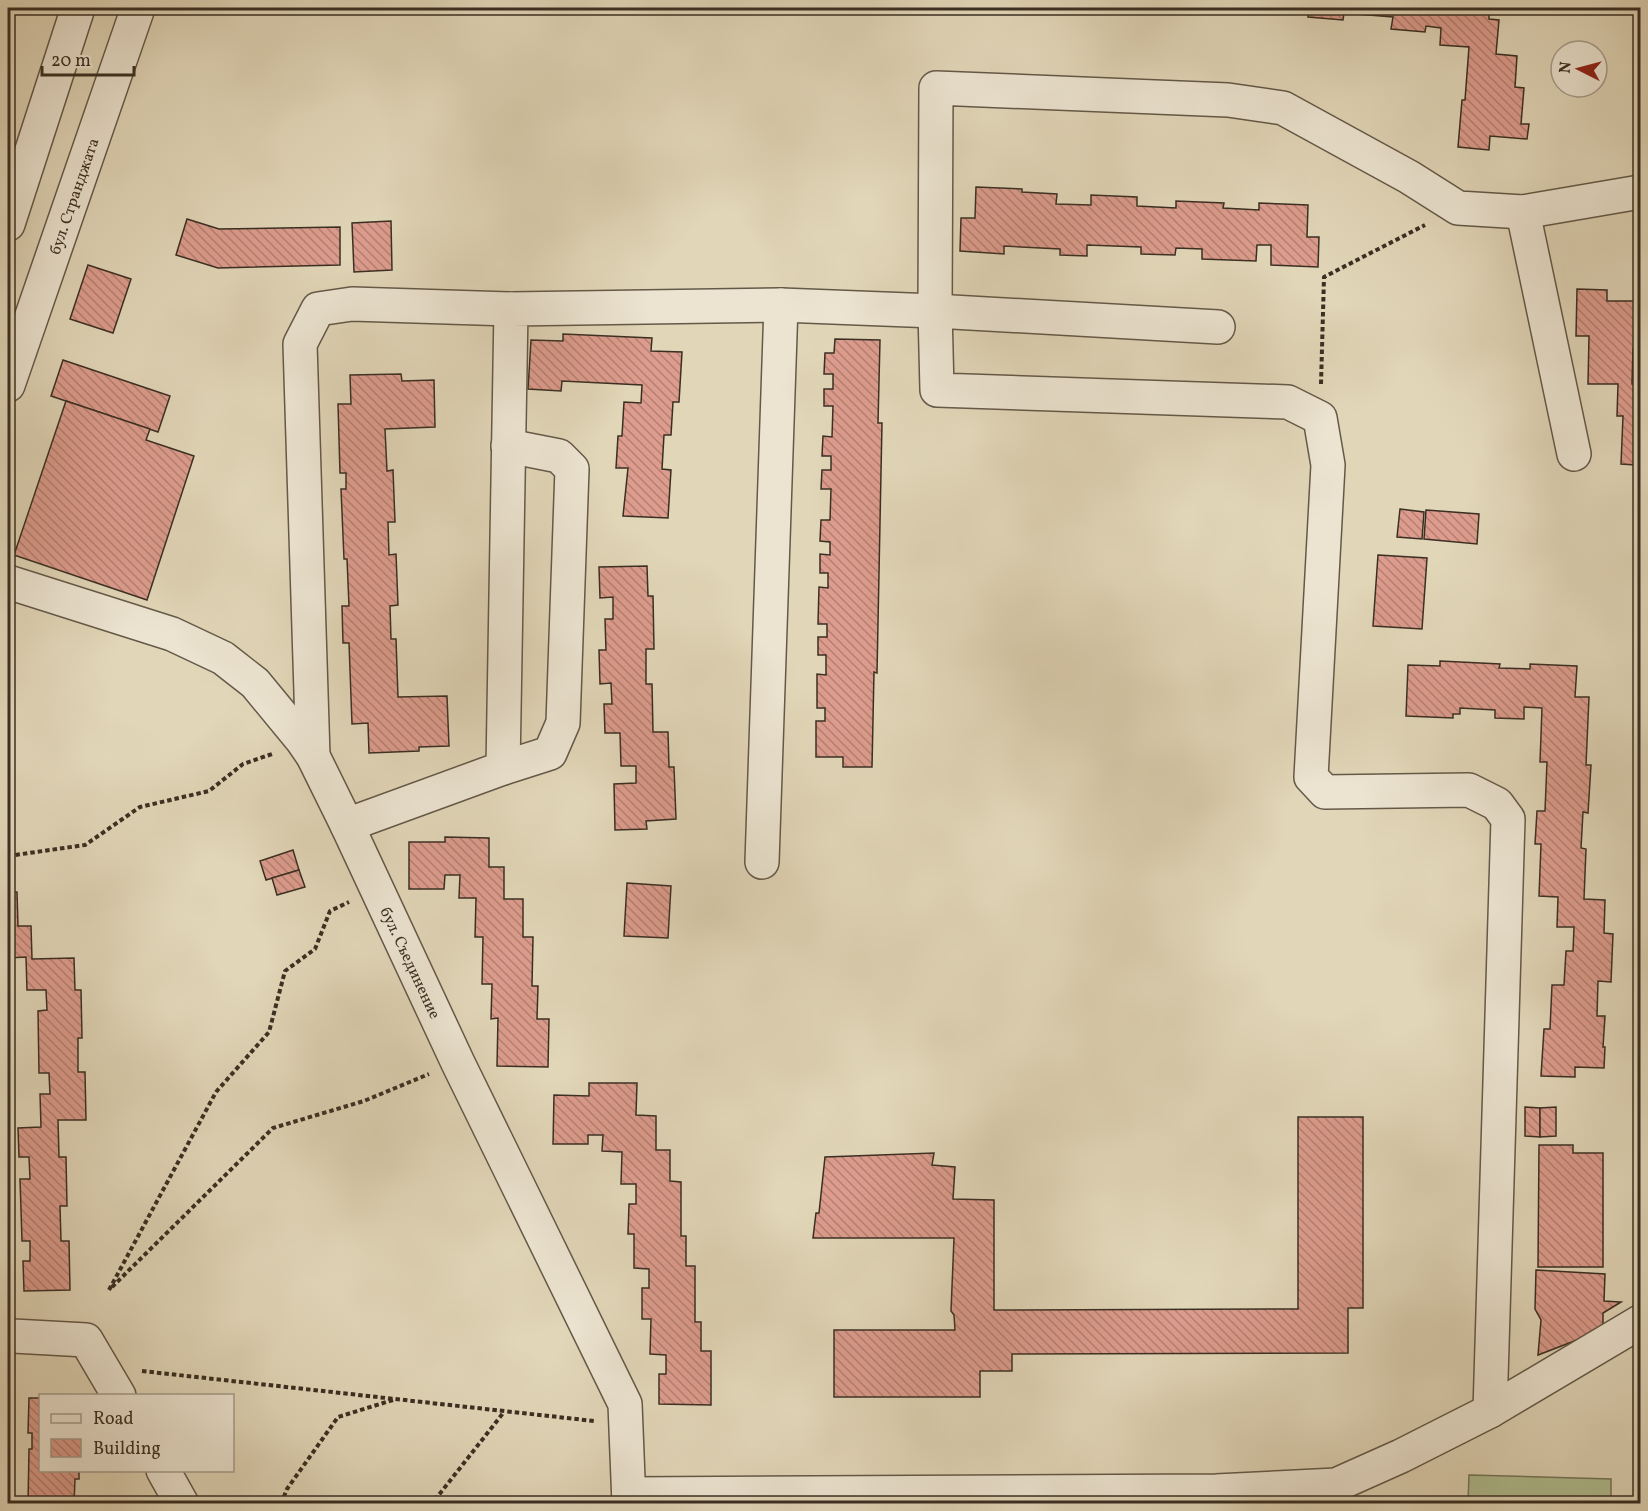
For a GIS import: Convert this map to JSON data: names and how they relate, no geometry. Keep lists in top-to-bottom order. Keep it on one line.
{"streets":{"street":["бул. Странджата","бул. Съединение"]},"legend":["Road","Building"],"scale_bar":"20 m","north":"left"}
